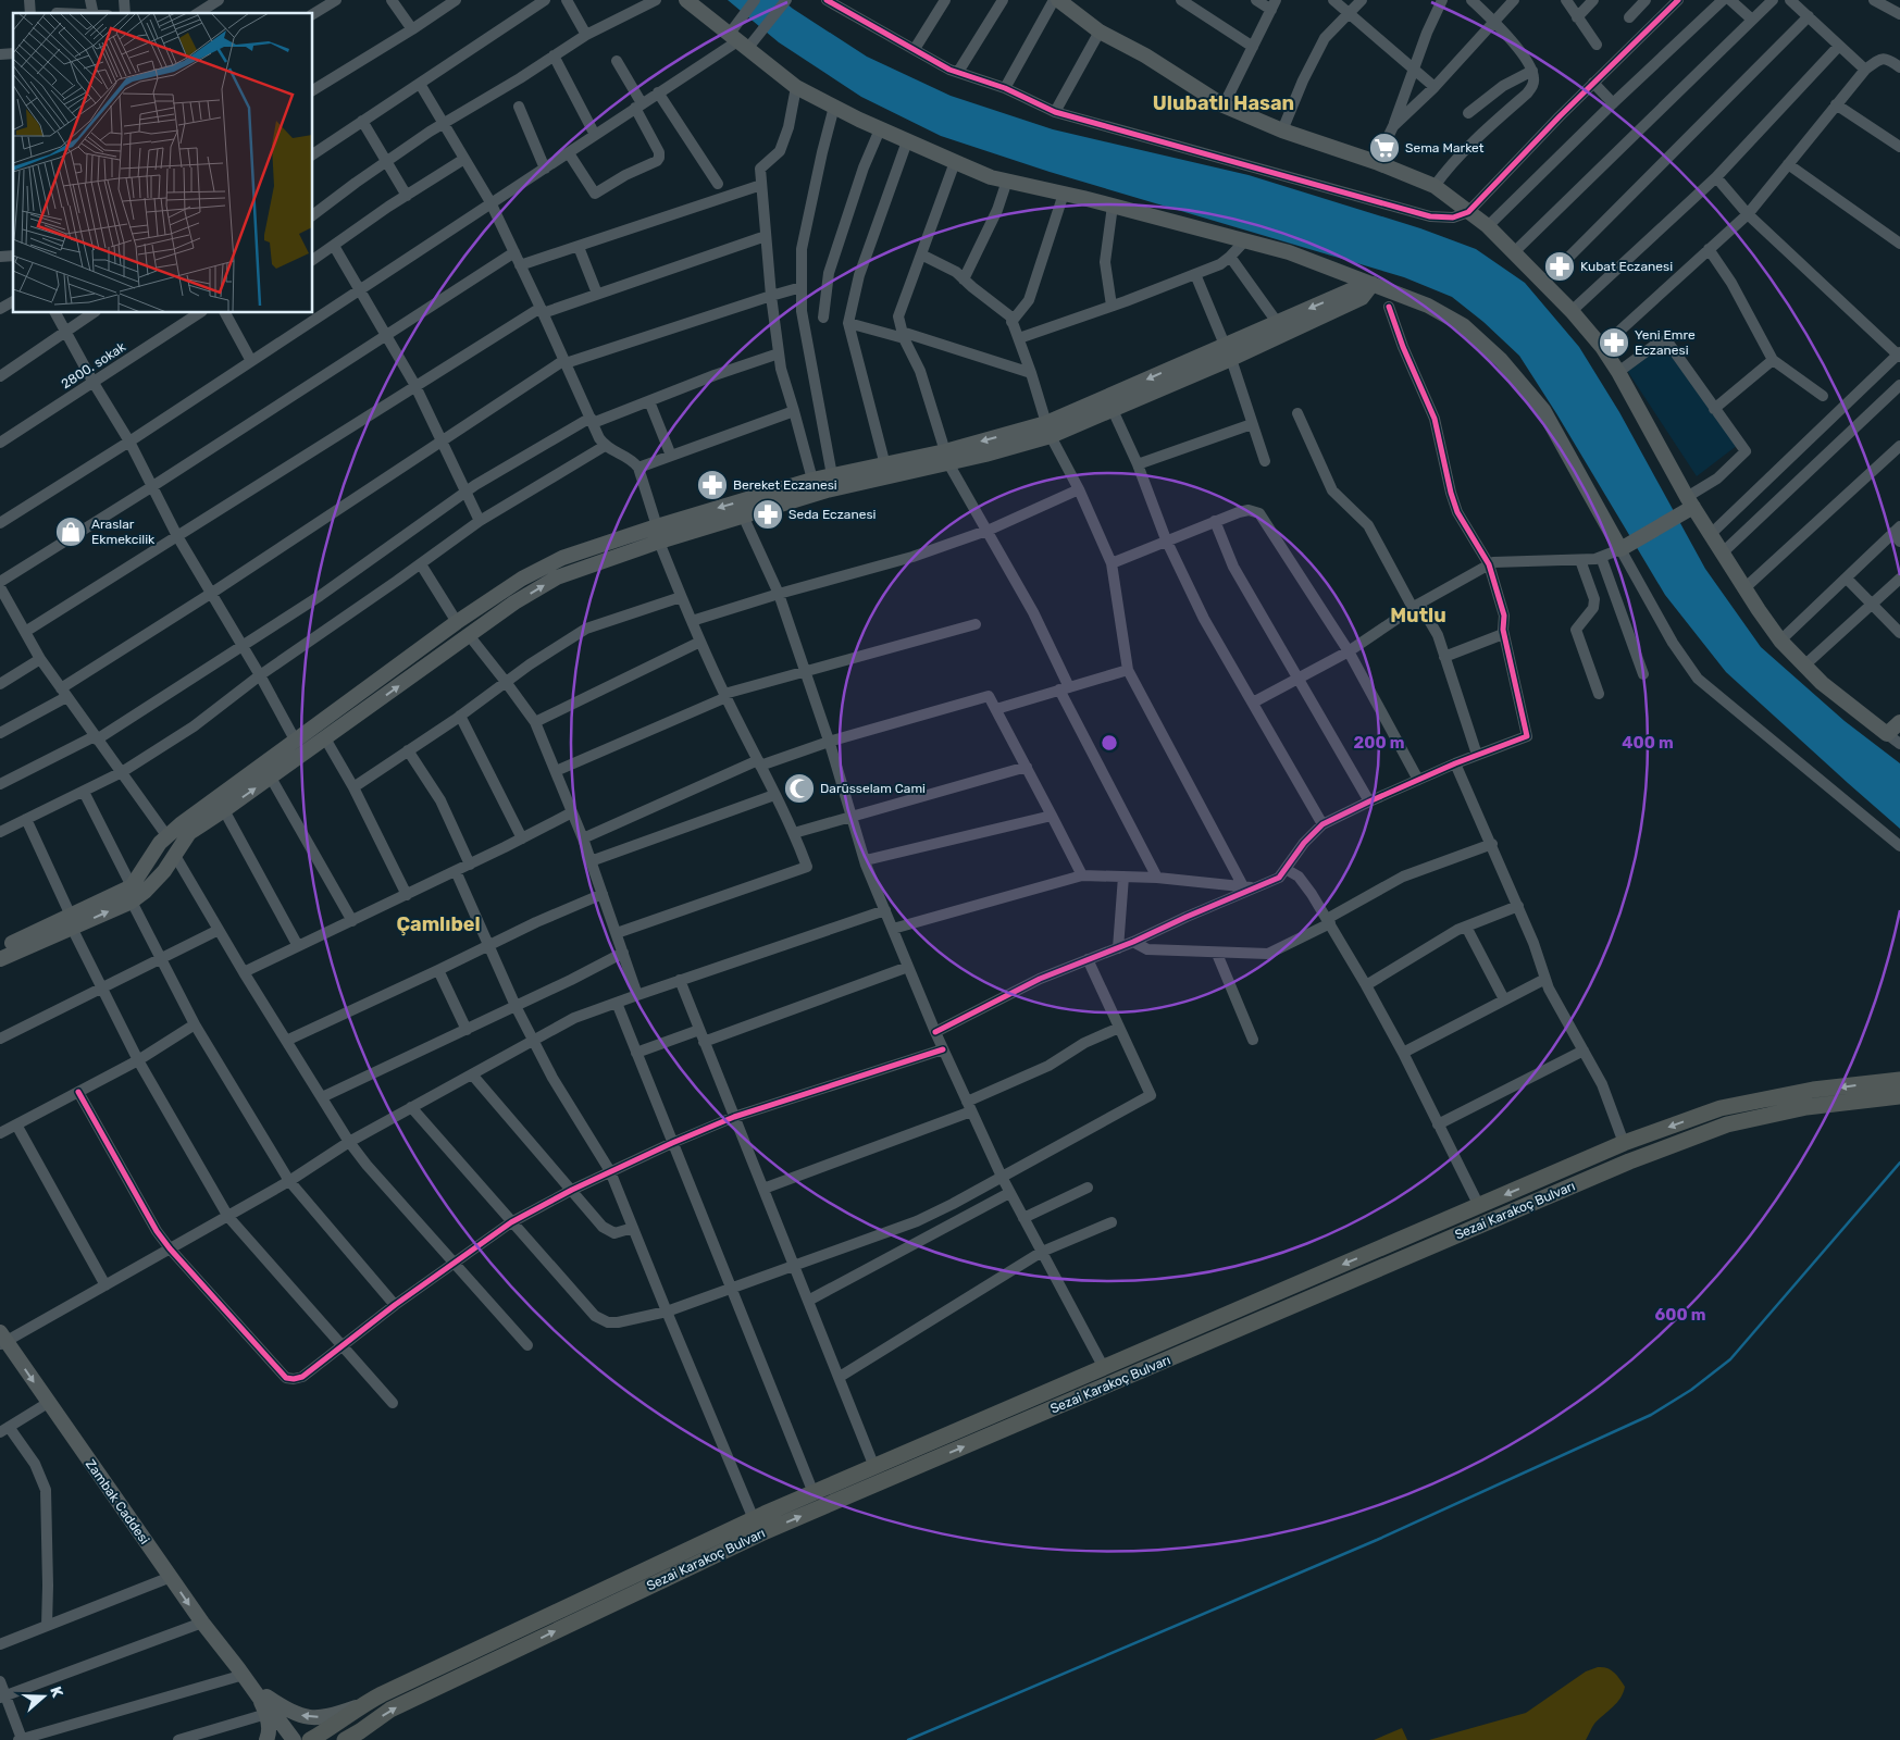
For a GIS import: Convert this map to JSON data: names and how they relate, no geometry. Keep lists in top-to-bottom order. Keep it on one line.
{"streets":{"main road":["Sezai Karakoç Bulvarı","Zambak Caddesi"],"street":["2800. sokak"]},"districts":["Ulubatlı Hasan","Mutlu","Çamlıbel"],"places":{"supermarket":["Sema Market"],"pharmacy":["Kubat Eczanesi","Yeni Emre Eczanesi","Bereket Eczanesi","Seda Eczanesi"],"shop":["Araslar Ekmekcilik"],"mosque":["Darüsselam Cami"]},"north":"right","rings":["200 m","400 m","600 m"]}
